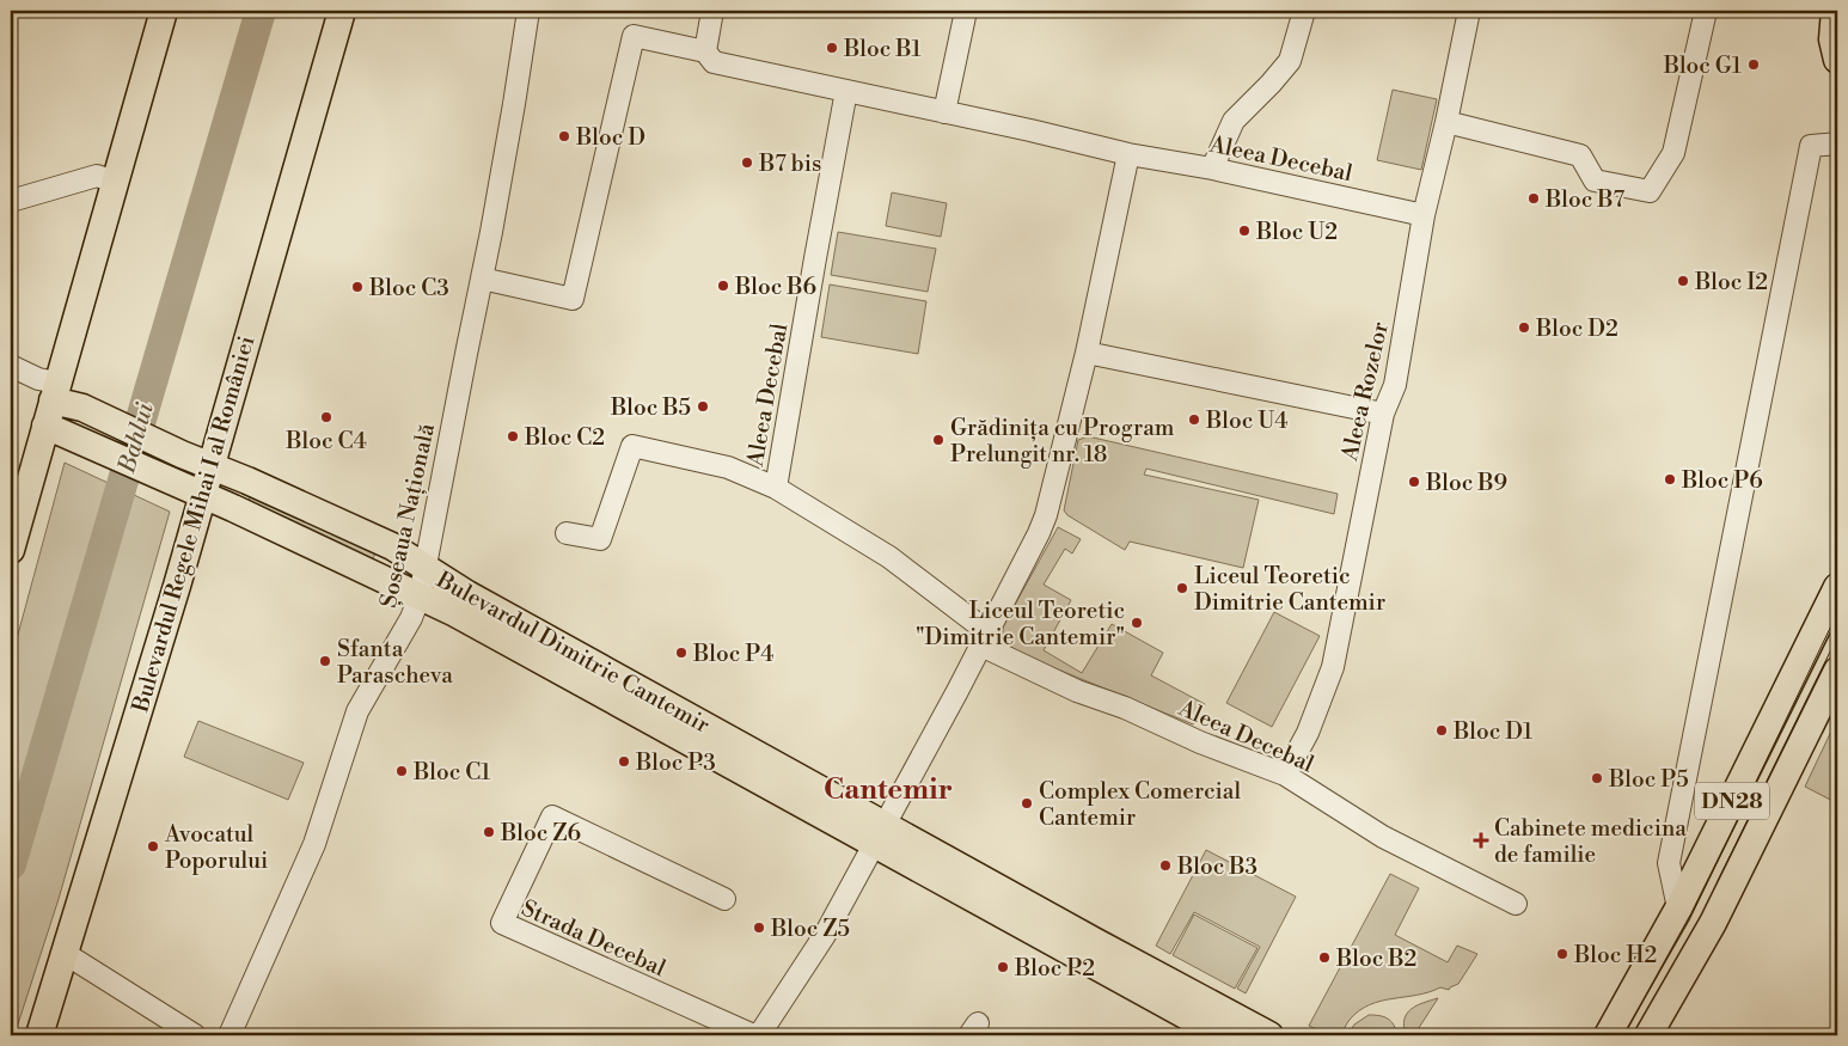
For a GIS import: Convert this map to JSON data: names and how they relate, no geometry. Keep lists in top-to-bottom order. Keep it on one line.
{"streets":{"main road":["Bulevardul Regele Mihai I al României","Bulevardul Dimitrie Cantemir","DN28"],"street":["Aleea Decebal","Aleea Rozelor","Șoseaua Națională","Strada Decebal"]},"crossings":[["Aleea Decebal","Aleea Rozelor"],["Aleea Decebal","Șoseaua Națională"],["Șoseaua Națională","Bulevardul Dimitrie Cantemir"],["Bulevardul Regele Mihai I al României","Bulevardul Dimitrie Cantemir"]],"districts":["Cantemir"],"water":["Bahlui"],"places":{"other":["Bloc B1","Bloc G1","Bloc D","B7 bis","Bloc B7","Bloc U2","Bloc I2","Bloc B6","Bloc C3","Bloc D2","Bloc B5","Bloc C4","Bloc U4","Bloc C2","Grădinița cu Program Prelungit nr. 18","Bloc P6","Bloc B9","Liceul Teoretic Dimitrie Cantemir","Liceul Teoretic \"Dimitrie Cantemir\"","Bloc P4","Sfanta Parascheva","Bloc D1","Bloc P3","Bloc C1","Bloc P5","Complex Comercial Cantemir","Bloc Z6","Avocatul Poporului","Bloc B3","Bloc Z5","Bloc H2","Bloc B2","Bloc P2"],"health":["Cabinete medicina de familie"]}}
